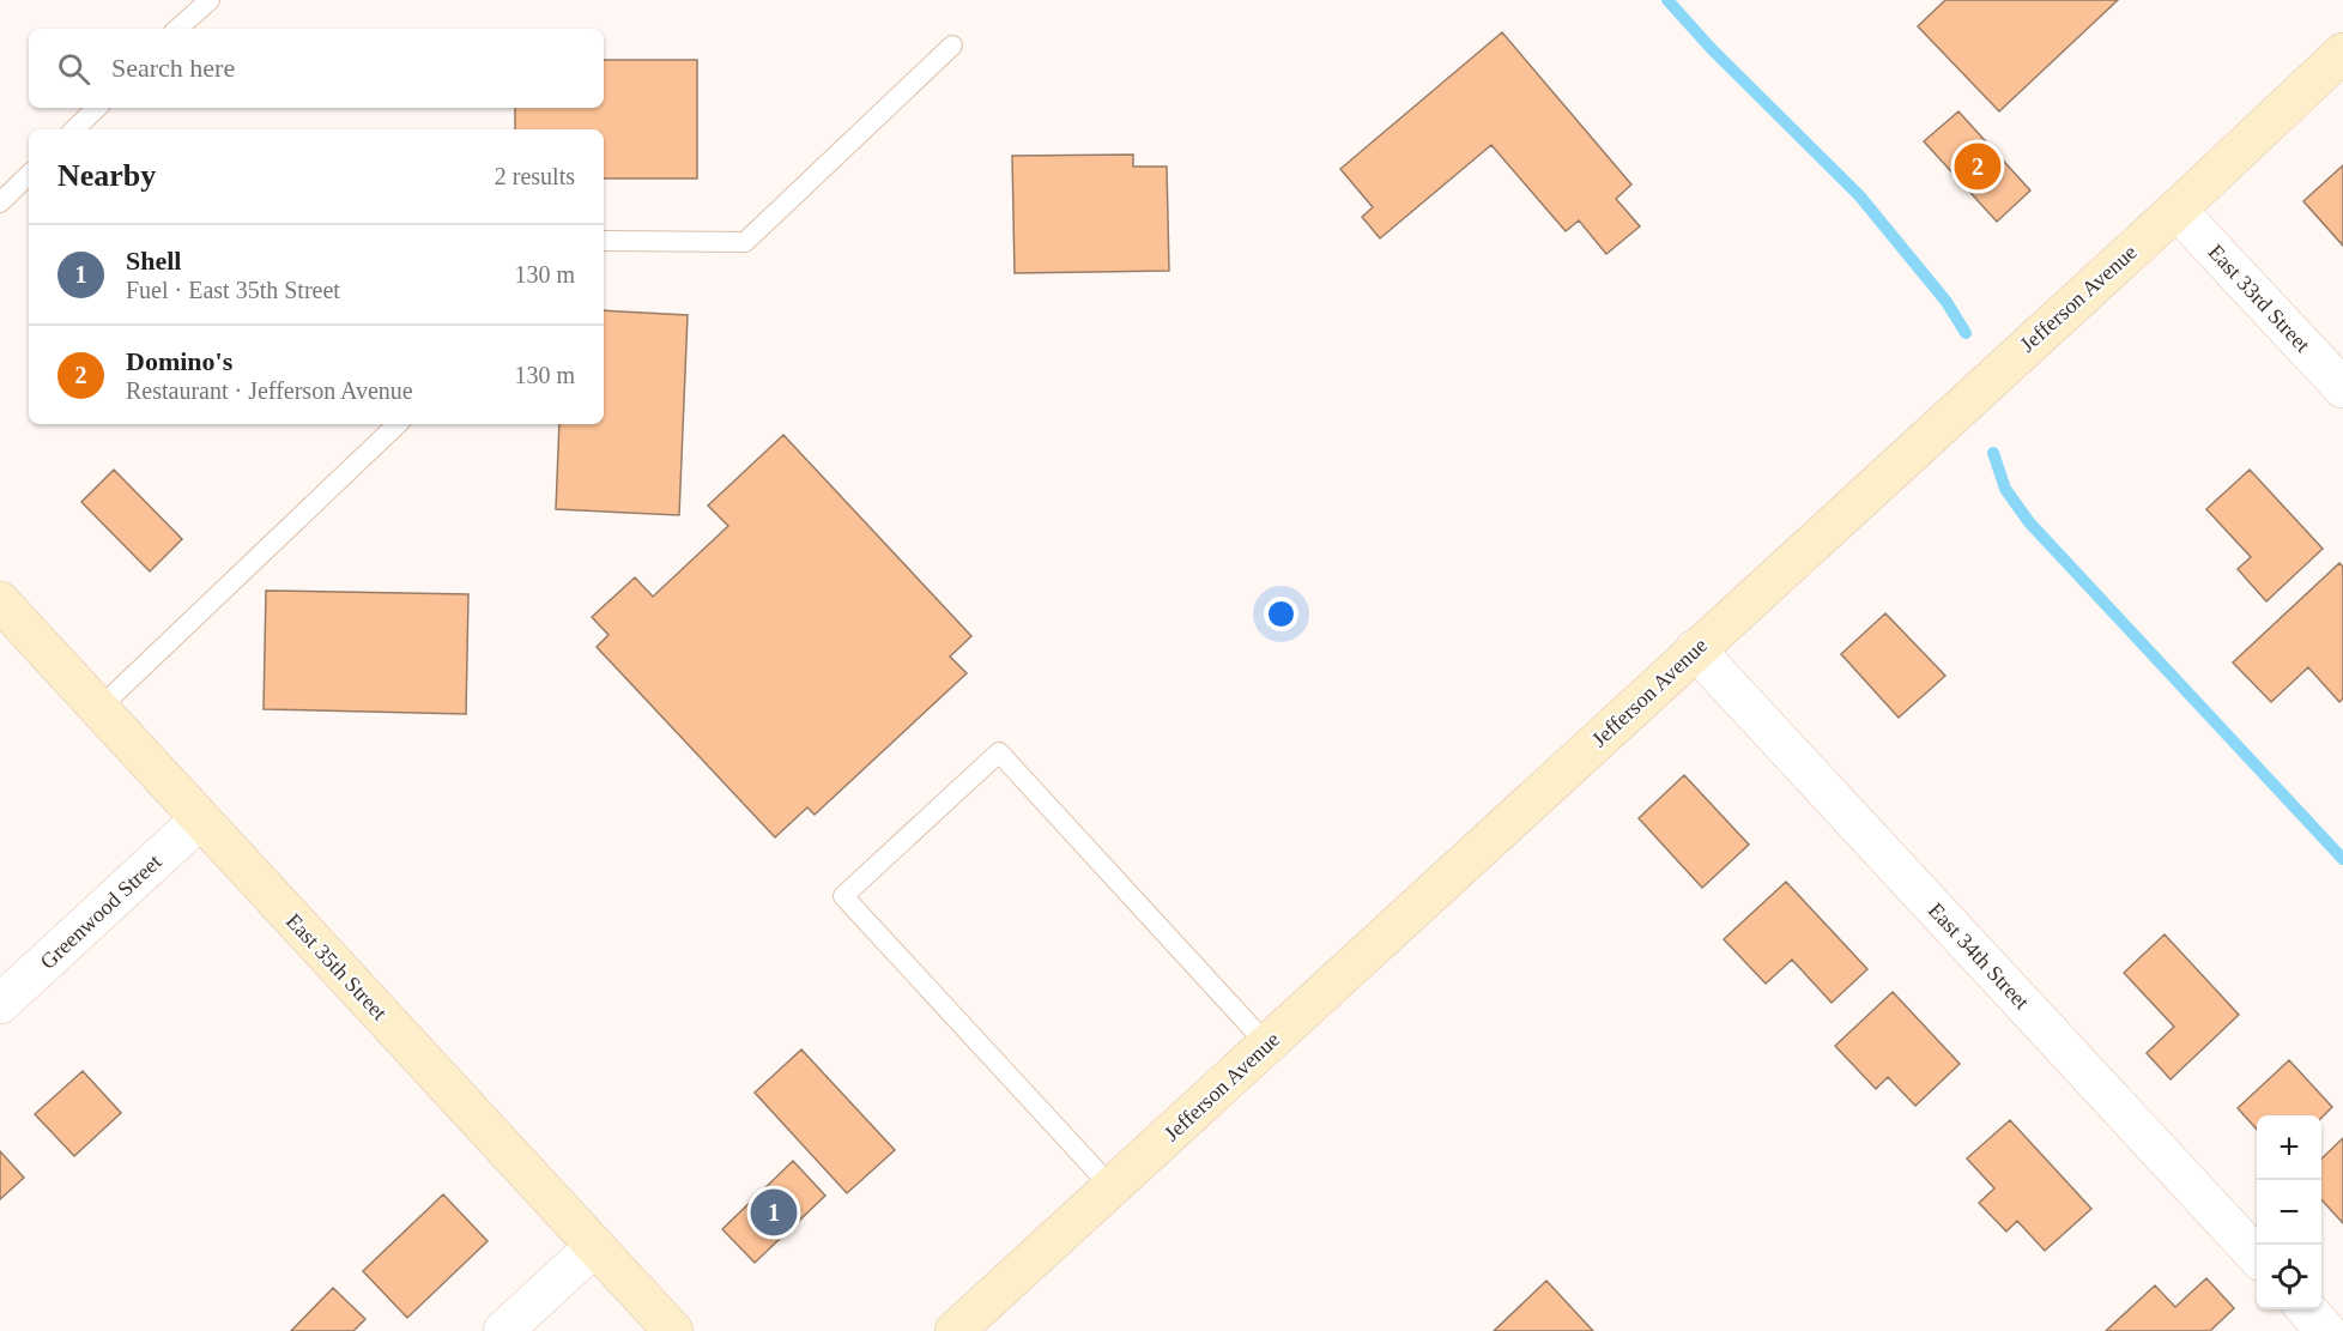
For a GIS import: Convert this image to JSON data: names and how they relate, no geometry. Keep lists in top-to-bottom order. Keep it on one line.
{"streets":{"main road":["Jefferson Avenue","East 35th Street"],"street":["East 33rd Street","Greenwood Street","East 34th Street"]},"crossings":[["Jefferson Avenue","East 33rd Street"],["Jefferson Avenue","East 34th Street"],["Greenwood Street","East 35th Street"]],"page":{"search":"Search here","heading":["Nearby","2 results"],"pins":["2","1"],"list":[{"mark":"1","name":"Shell","note":"Fuel · East 35th Street","value":"130 m"},{"mark":"2","name":"Domino's","note":"Restaurant · Jefferson Avenue","value":"130 m"}],"map_buttons":["+","−"]}}
